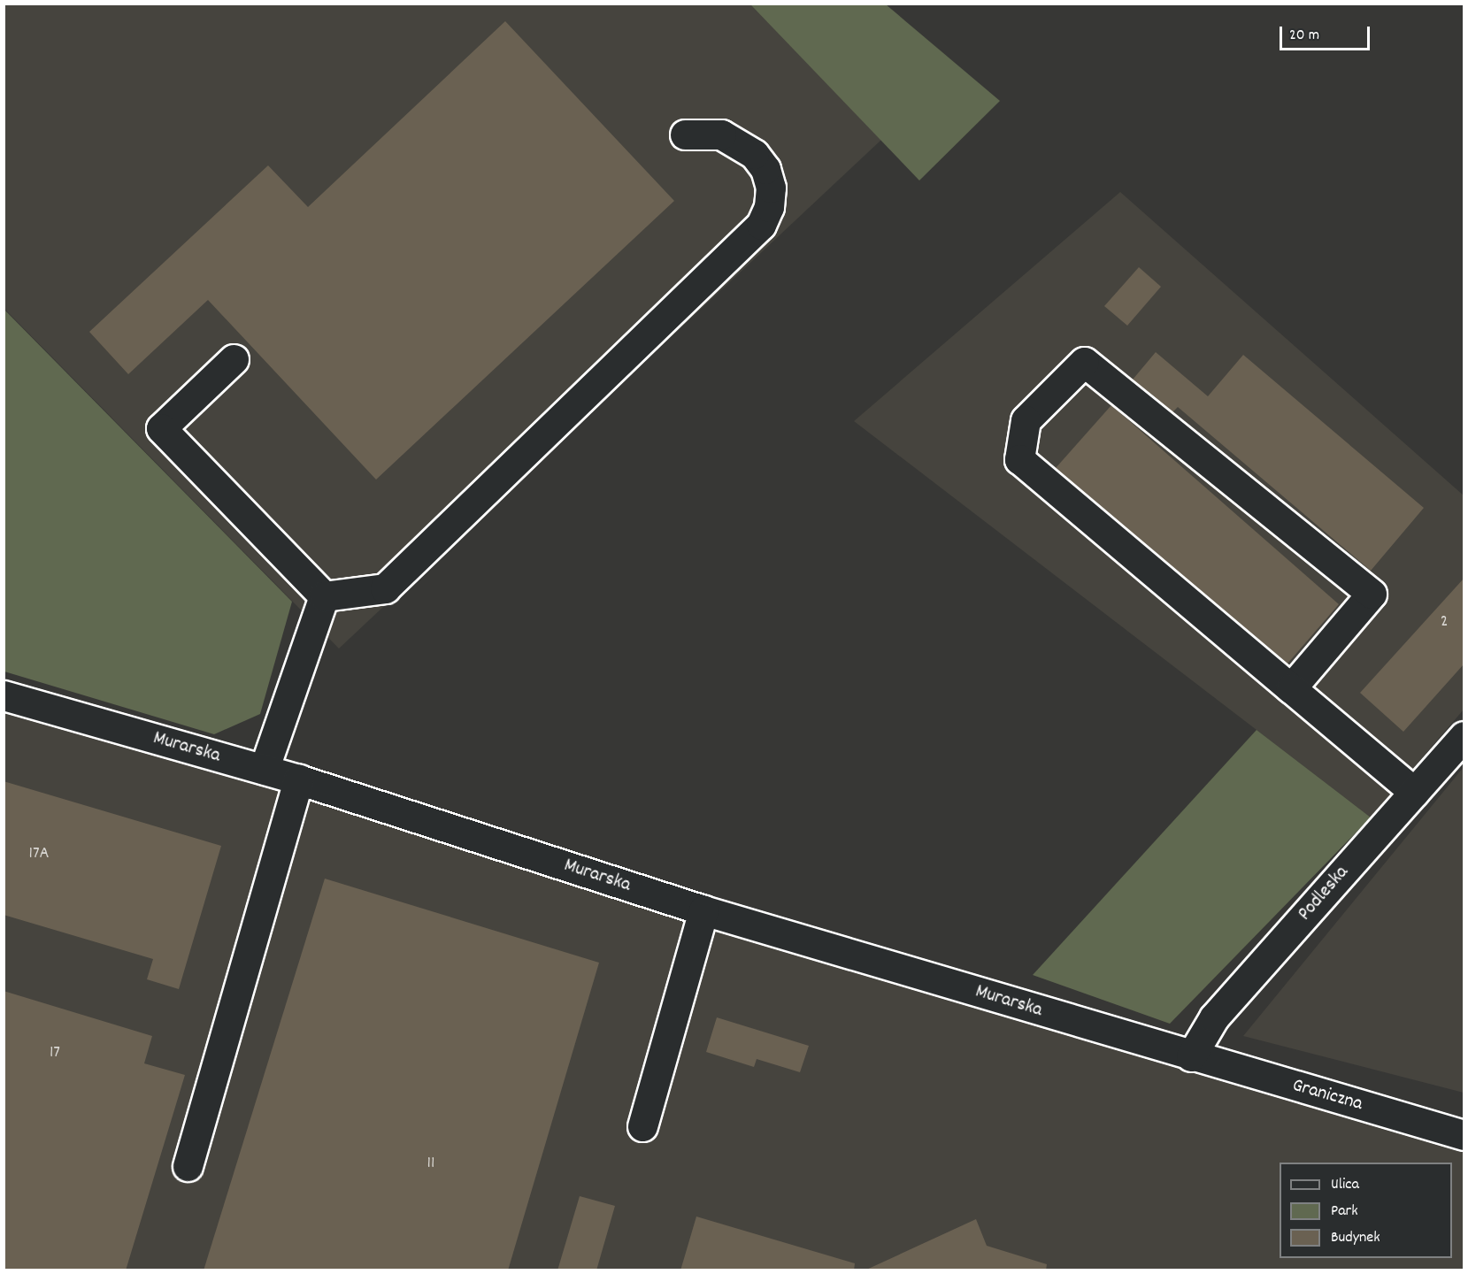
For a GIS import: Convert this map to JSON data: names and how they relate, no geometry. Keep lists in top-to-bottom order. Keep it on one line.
{"streets":{"street":["Murarska","Podleska","Graniczna"]},"crossings":[["Murarska","Podleska"],["Murarska","Graniczna"],["Podleska","Graniczna"]],"house_numbers":["2","17A","17","11"],"legend":["Ulica","Park","Budynek"],"scale_bar":"20 m"}
